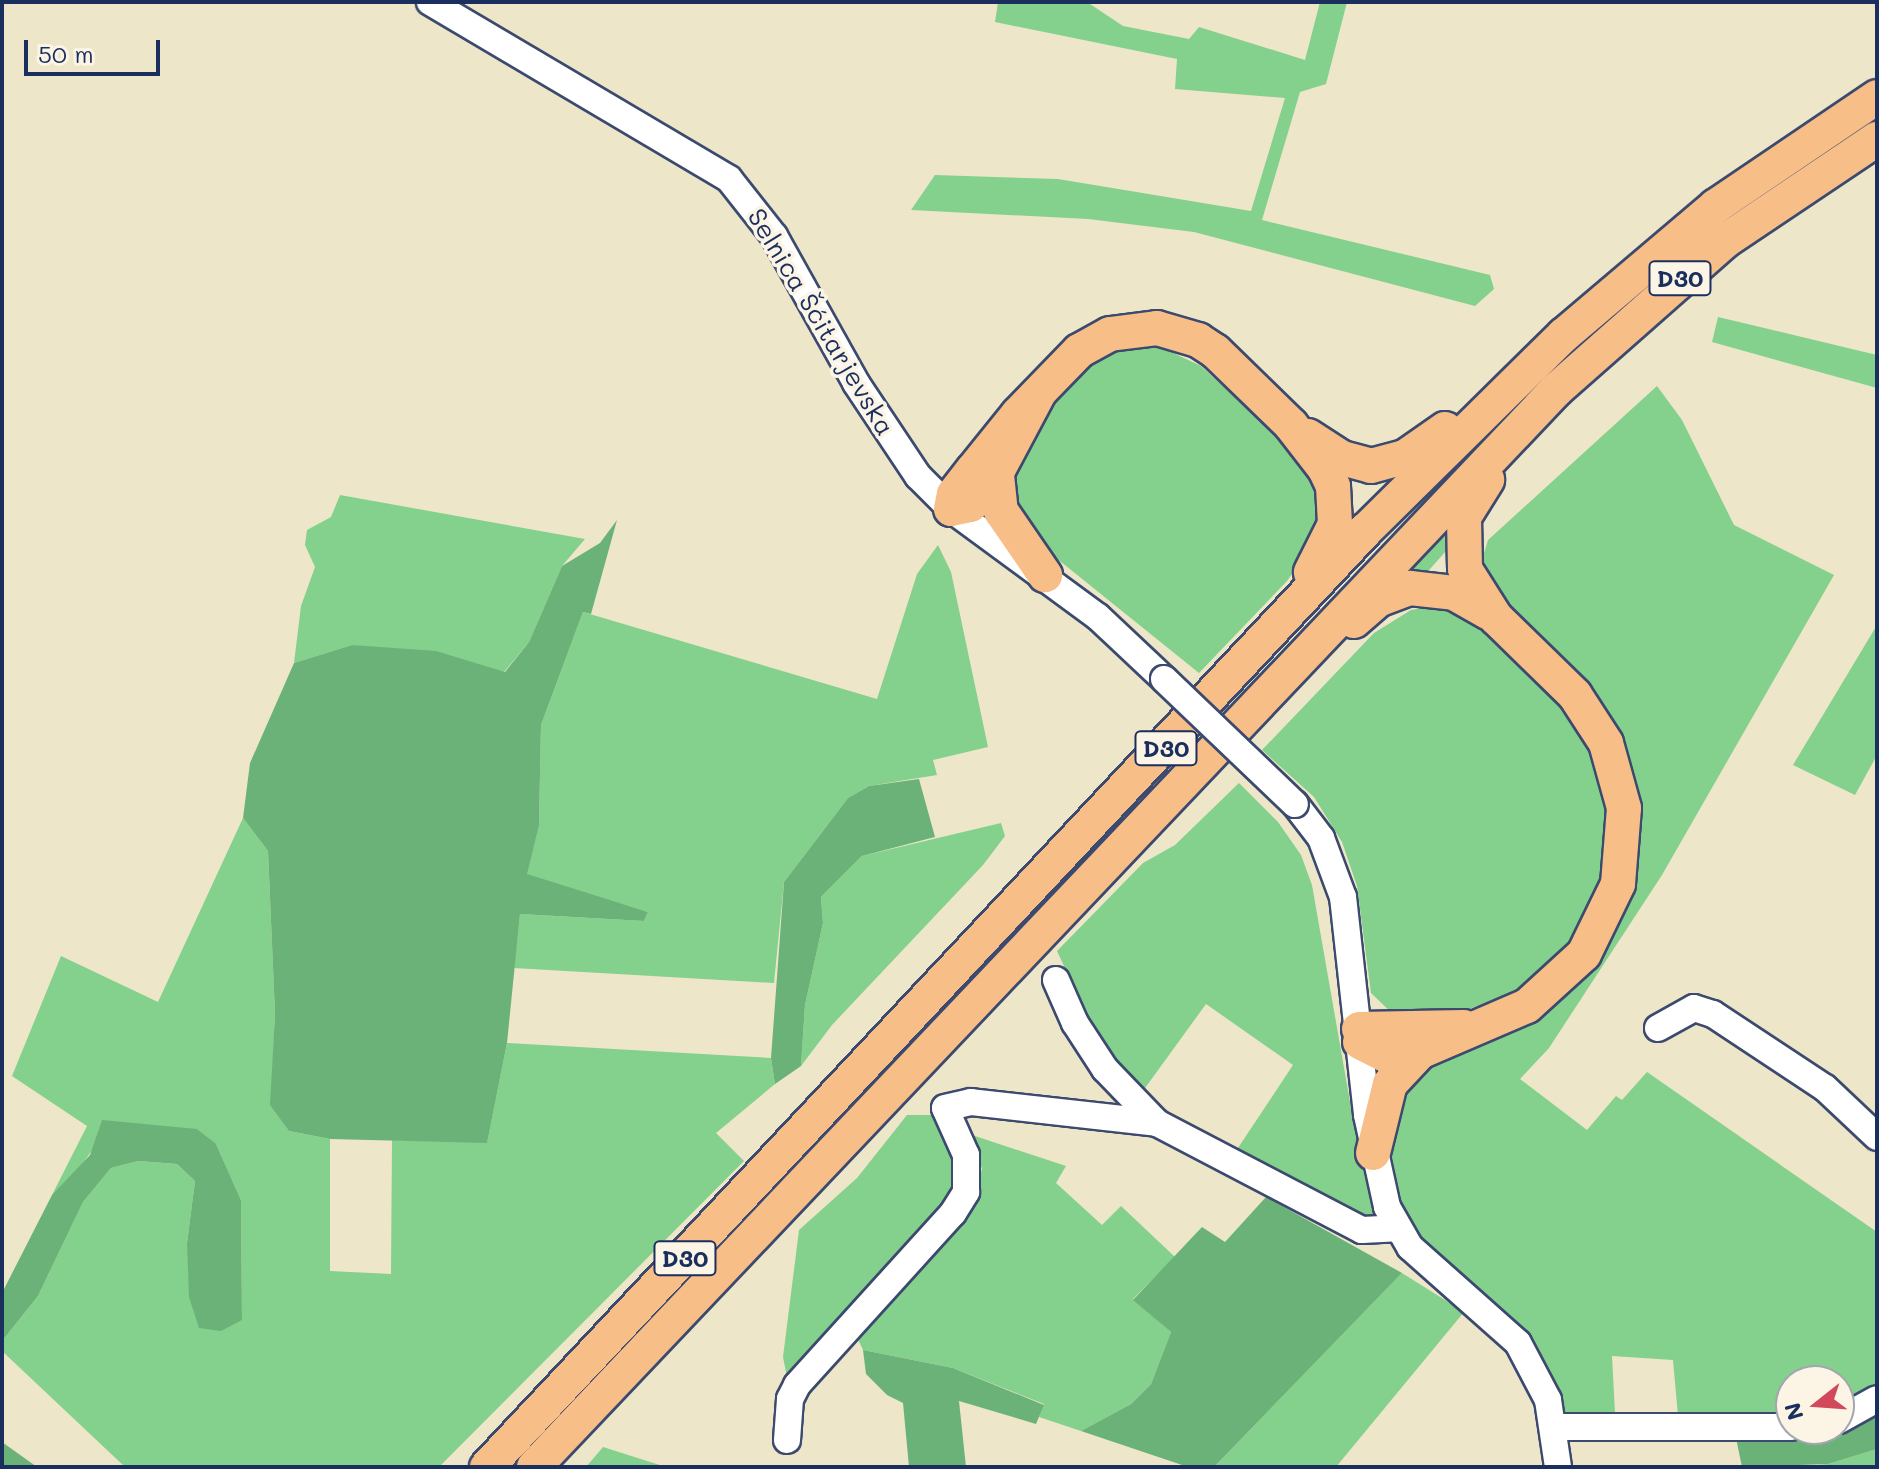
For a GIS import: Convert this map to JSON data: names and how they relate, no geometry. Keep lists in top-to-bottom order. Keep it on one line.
{"streets":{"main road":["D30"],"street":["Selnica Šćitarjevska"]},"scale_bar":"50 m","north":"left"}
